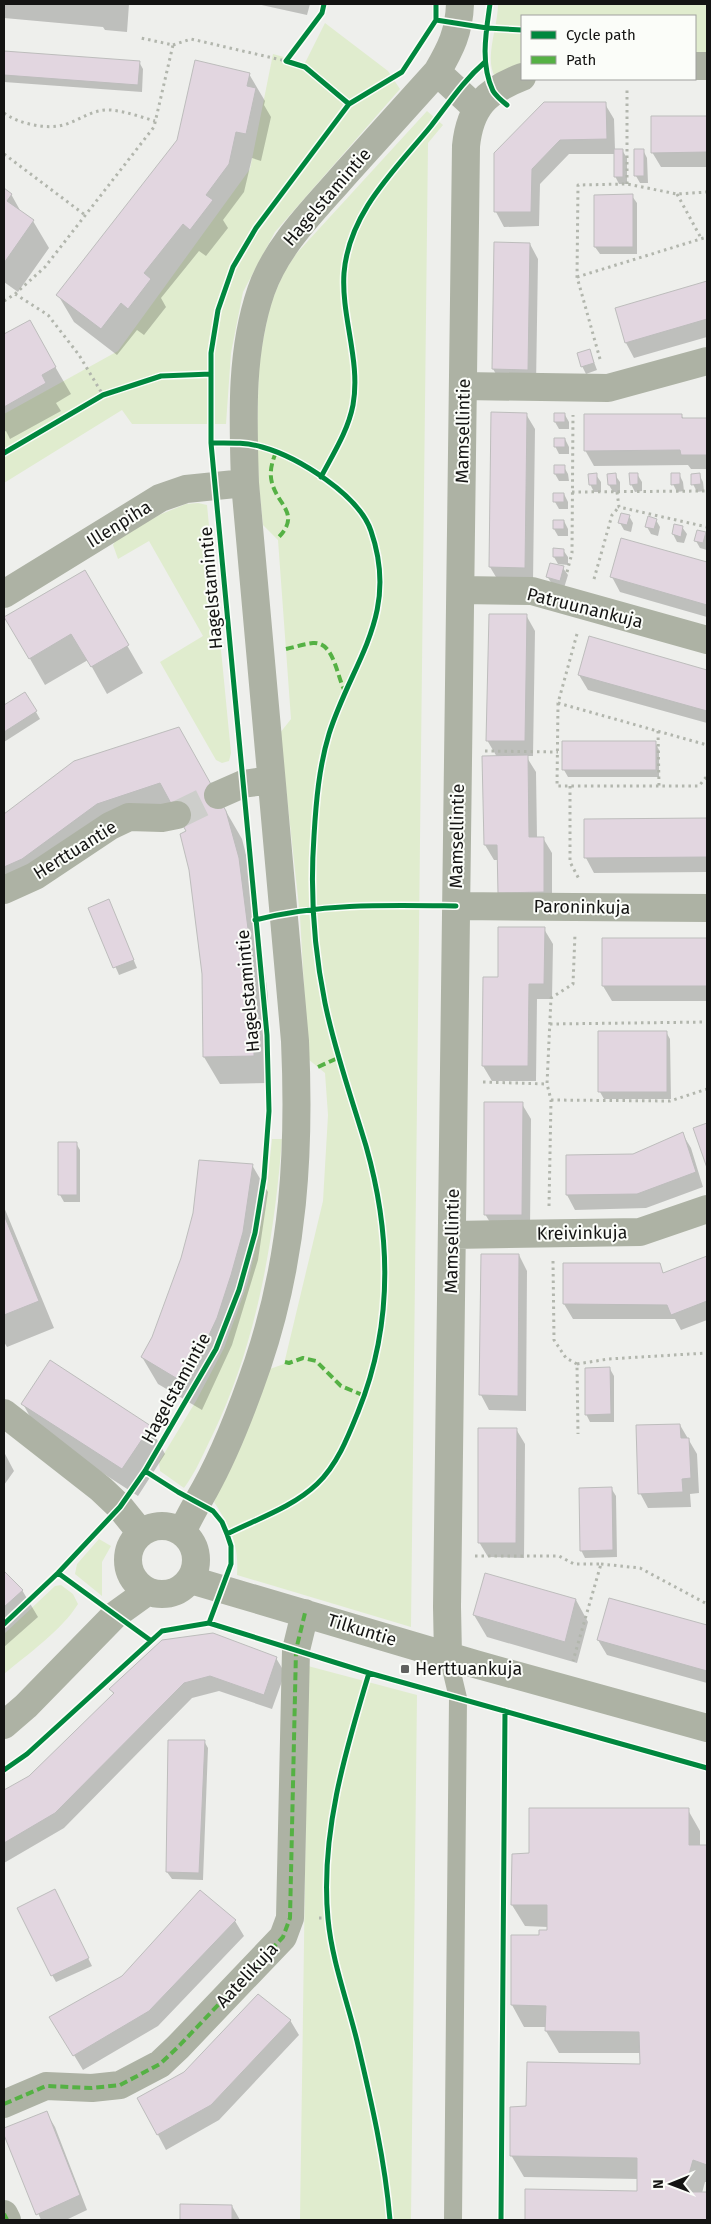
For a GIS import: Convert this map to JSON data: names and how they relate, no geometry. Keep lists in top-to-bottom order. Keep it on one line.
{"streets":{"street":["Hagelstamintie","Mamsellintie","Illenpiha","Patruunankuja","Herttuantie","Paroninkuja","Kreivinkuja","Tilkuntie","Aatelikuja"]},"crossings":[["Hagelstamintie","Illenpiha"],["Hagelstamintie","Tilkuntie"],["Mamsellintie","Patruunankuja"],["Mamsellintie","Paroninkuja"],["Mamsellintie","Kreivinkuja"],["Mamsellintie","Tilkuntie"],["Tilkuntie","Aatelikuja"]],"places":{"transit":["Herttuankuja"]},"legend":["Cycle path","Path"],"north":"left"}
